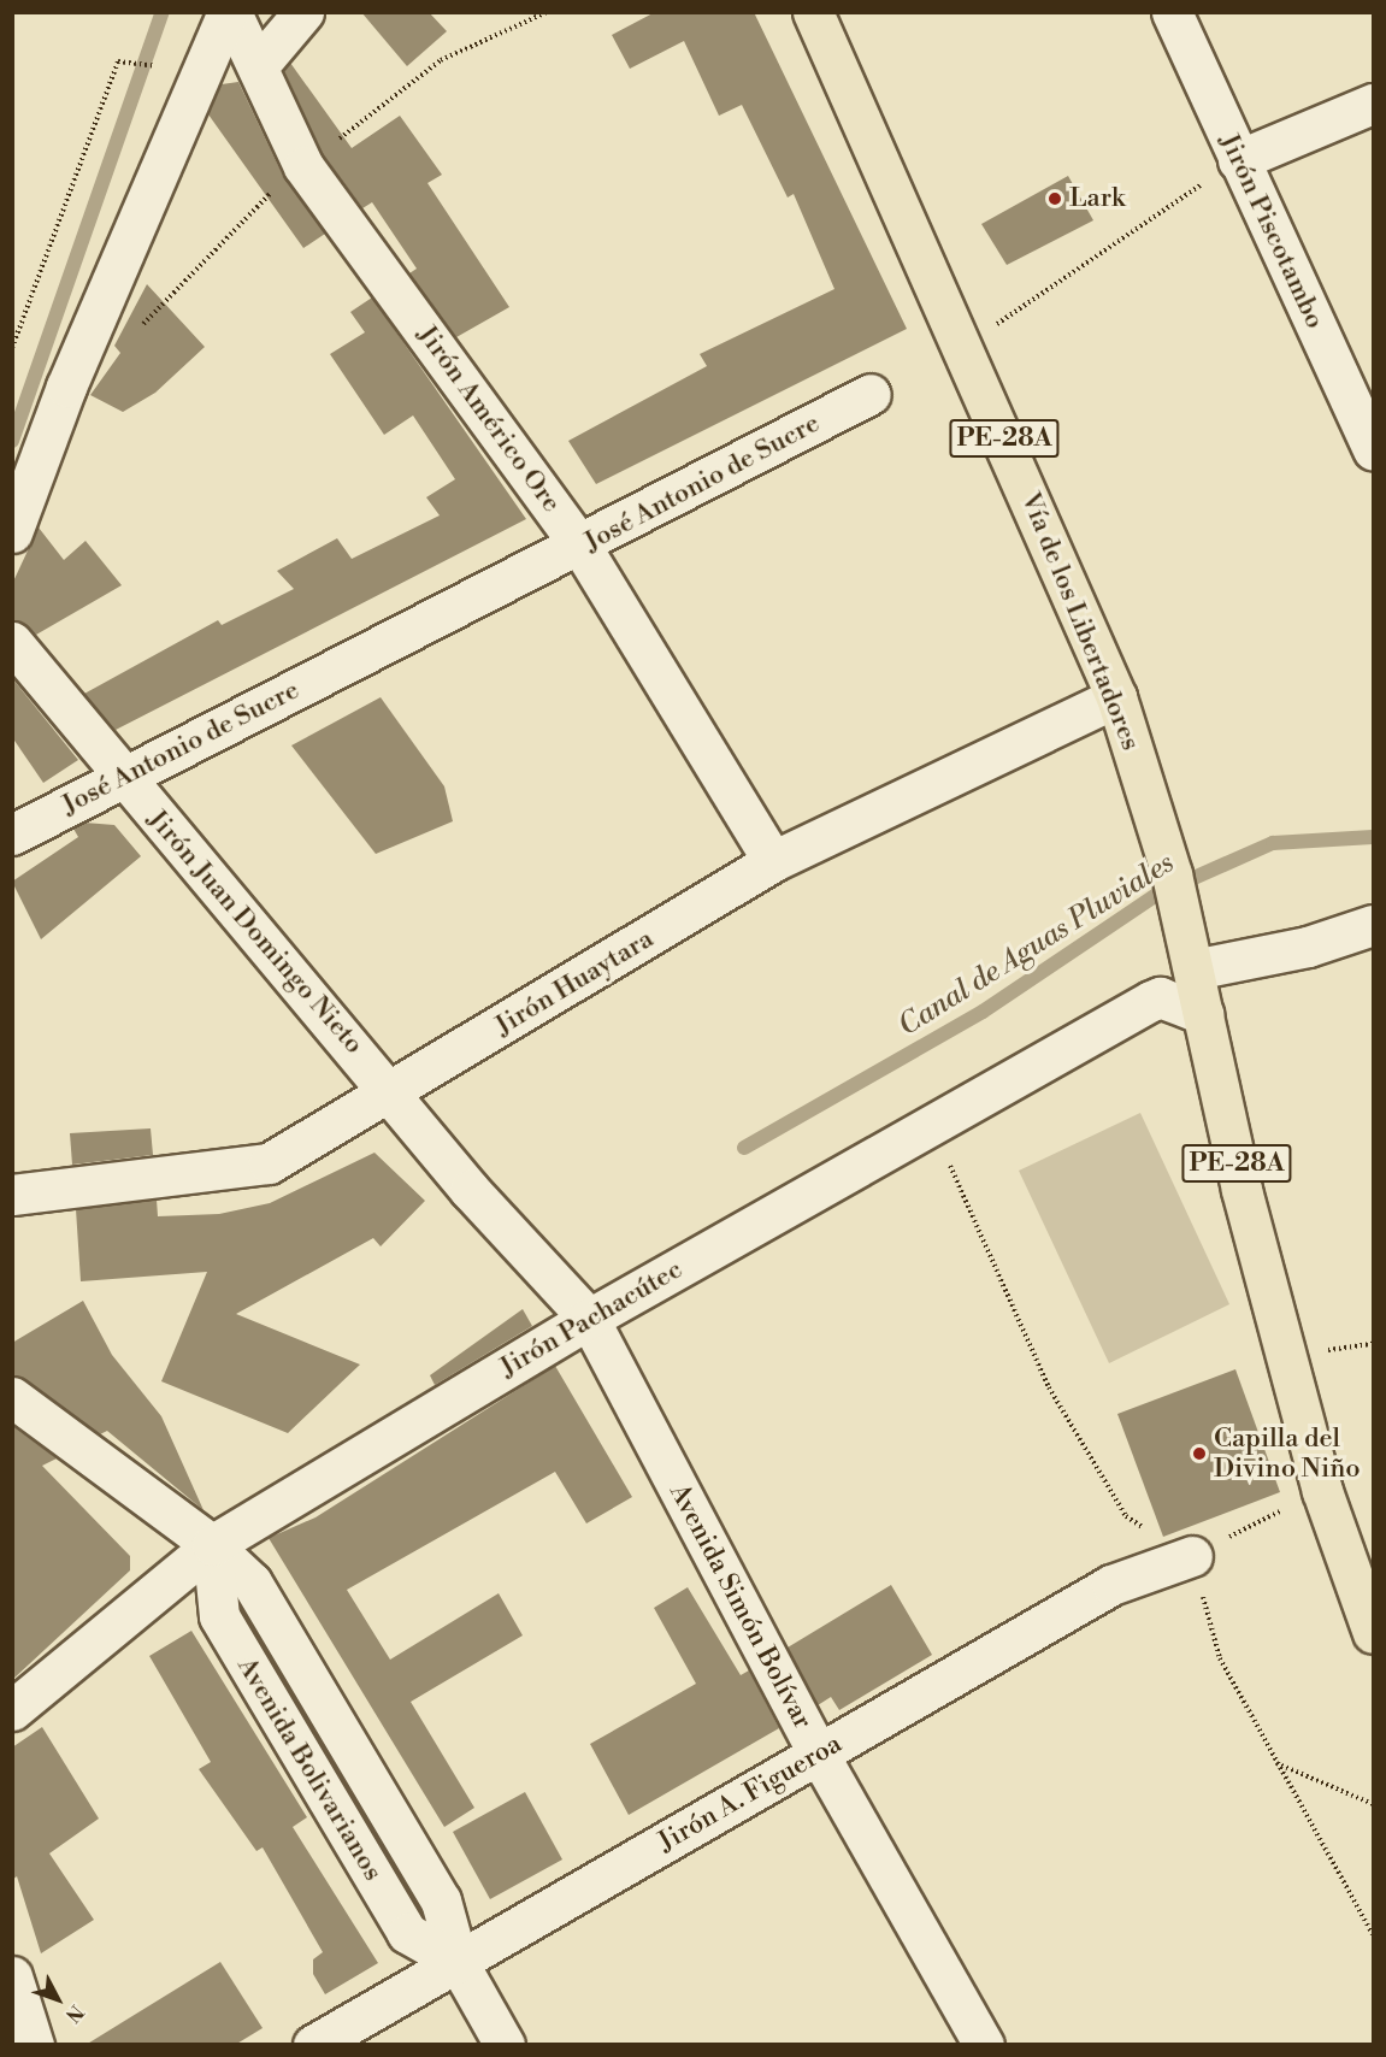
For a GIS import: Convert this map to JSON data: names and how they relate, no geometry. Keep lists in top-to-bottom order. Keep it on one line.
{"streets":{"highway":["PE-28A","Vía de los Libertadores"],"street":["Jirón Piscotambo","Jirón Américo Ore","José Antonio de Sucre","Jirón Juan Domingo Nieto","Jirón Huaytara","Jirón Pachacútec","Avenida Simón Bolívar","Avenida Bolivarianos","Jirón A. Figueroa"]},"crossings":[["Jirón Américo Ore","José Antonio de Sucre"],["Jirón Américo Ore","Jirón Huaytara"],["José Antonio de Sucre","Jirón Juan Domingo Nieto"],["Vía de los Libertadores","Jirón Huaytara"],["Vía de los Libertadores","Jirón Pachacútec"],["Jirón Juan Domingo Nieto","Jirón Huaytara"],["Jirón Juan Domingo Nieto","Avenida Simón Bolívar"],["Jirón Pachacútec","Avenida Simón Bolívar"],["Jirón Pachacútec","Avenida Bolivarianos"],["Avenida Simón Bolívar","Jirón A. Figueroa"],["Avenida Bolivarianos","Jirón A. Figueroa"]],"water":["Canal de Aguas Pluviales"],"places":["Lark","Capilla del Divino Niño"],"north":"bottom right"}
